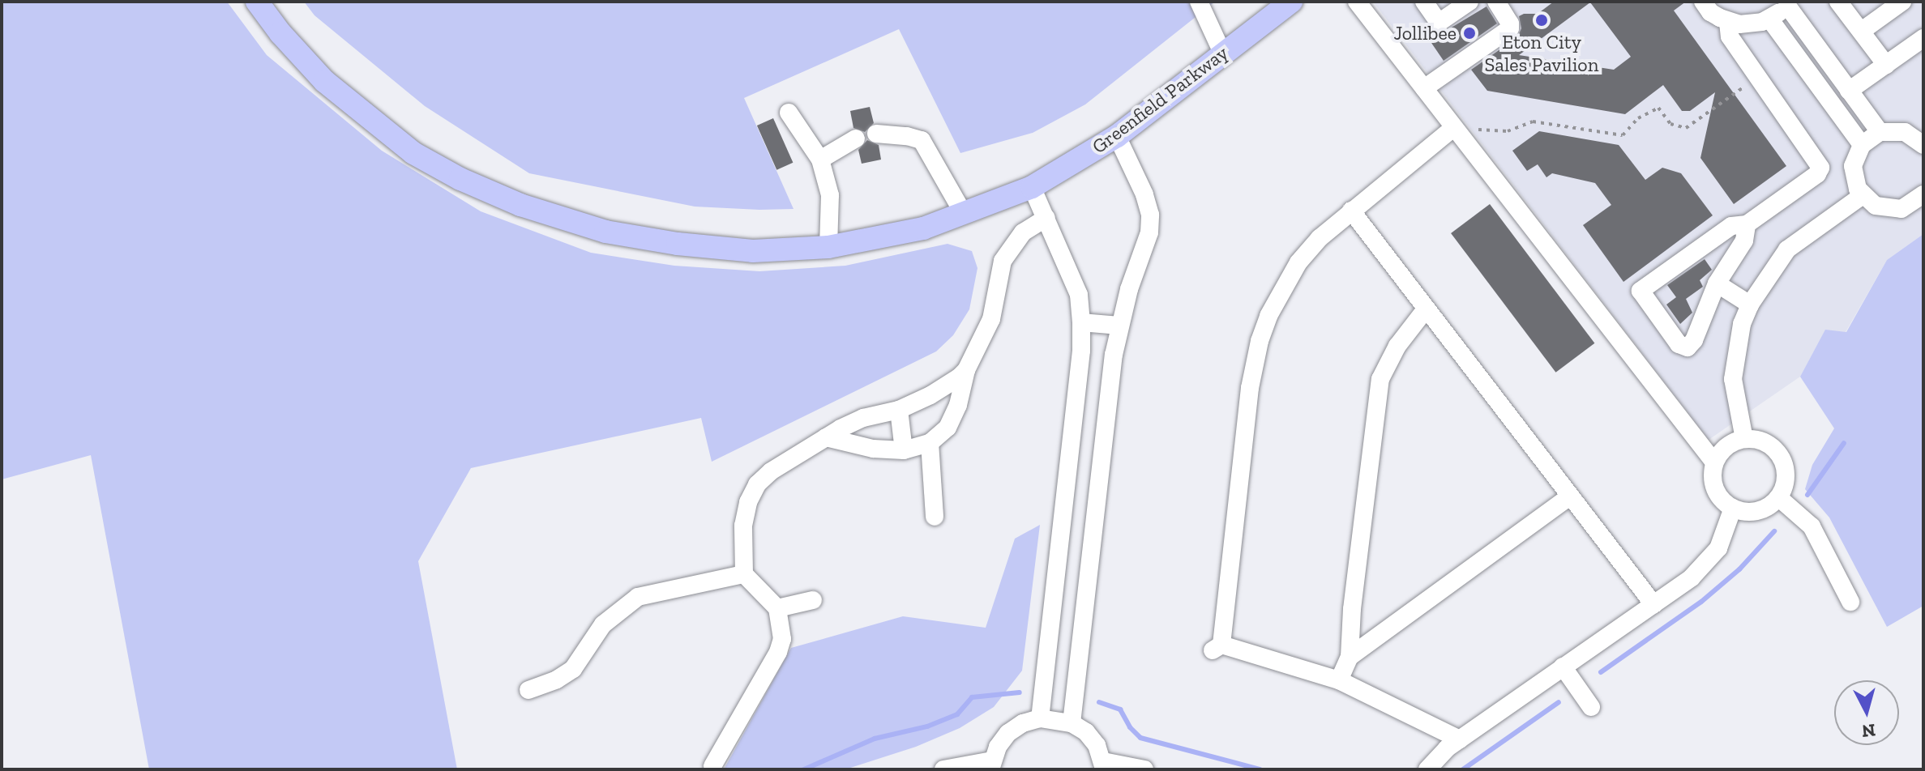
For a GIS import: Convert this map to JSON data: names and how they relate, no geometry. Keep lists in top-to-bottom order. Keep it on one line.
{"streets":{"main road":["Greenfield Parkway"]},"places":["Eton City Sales Pavilion","Jollibee"],"north":"bottom"}
